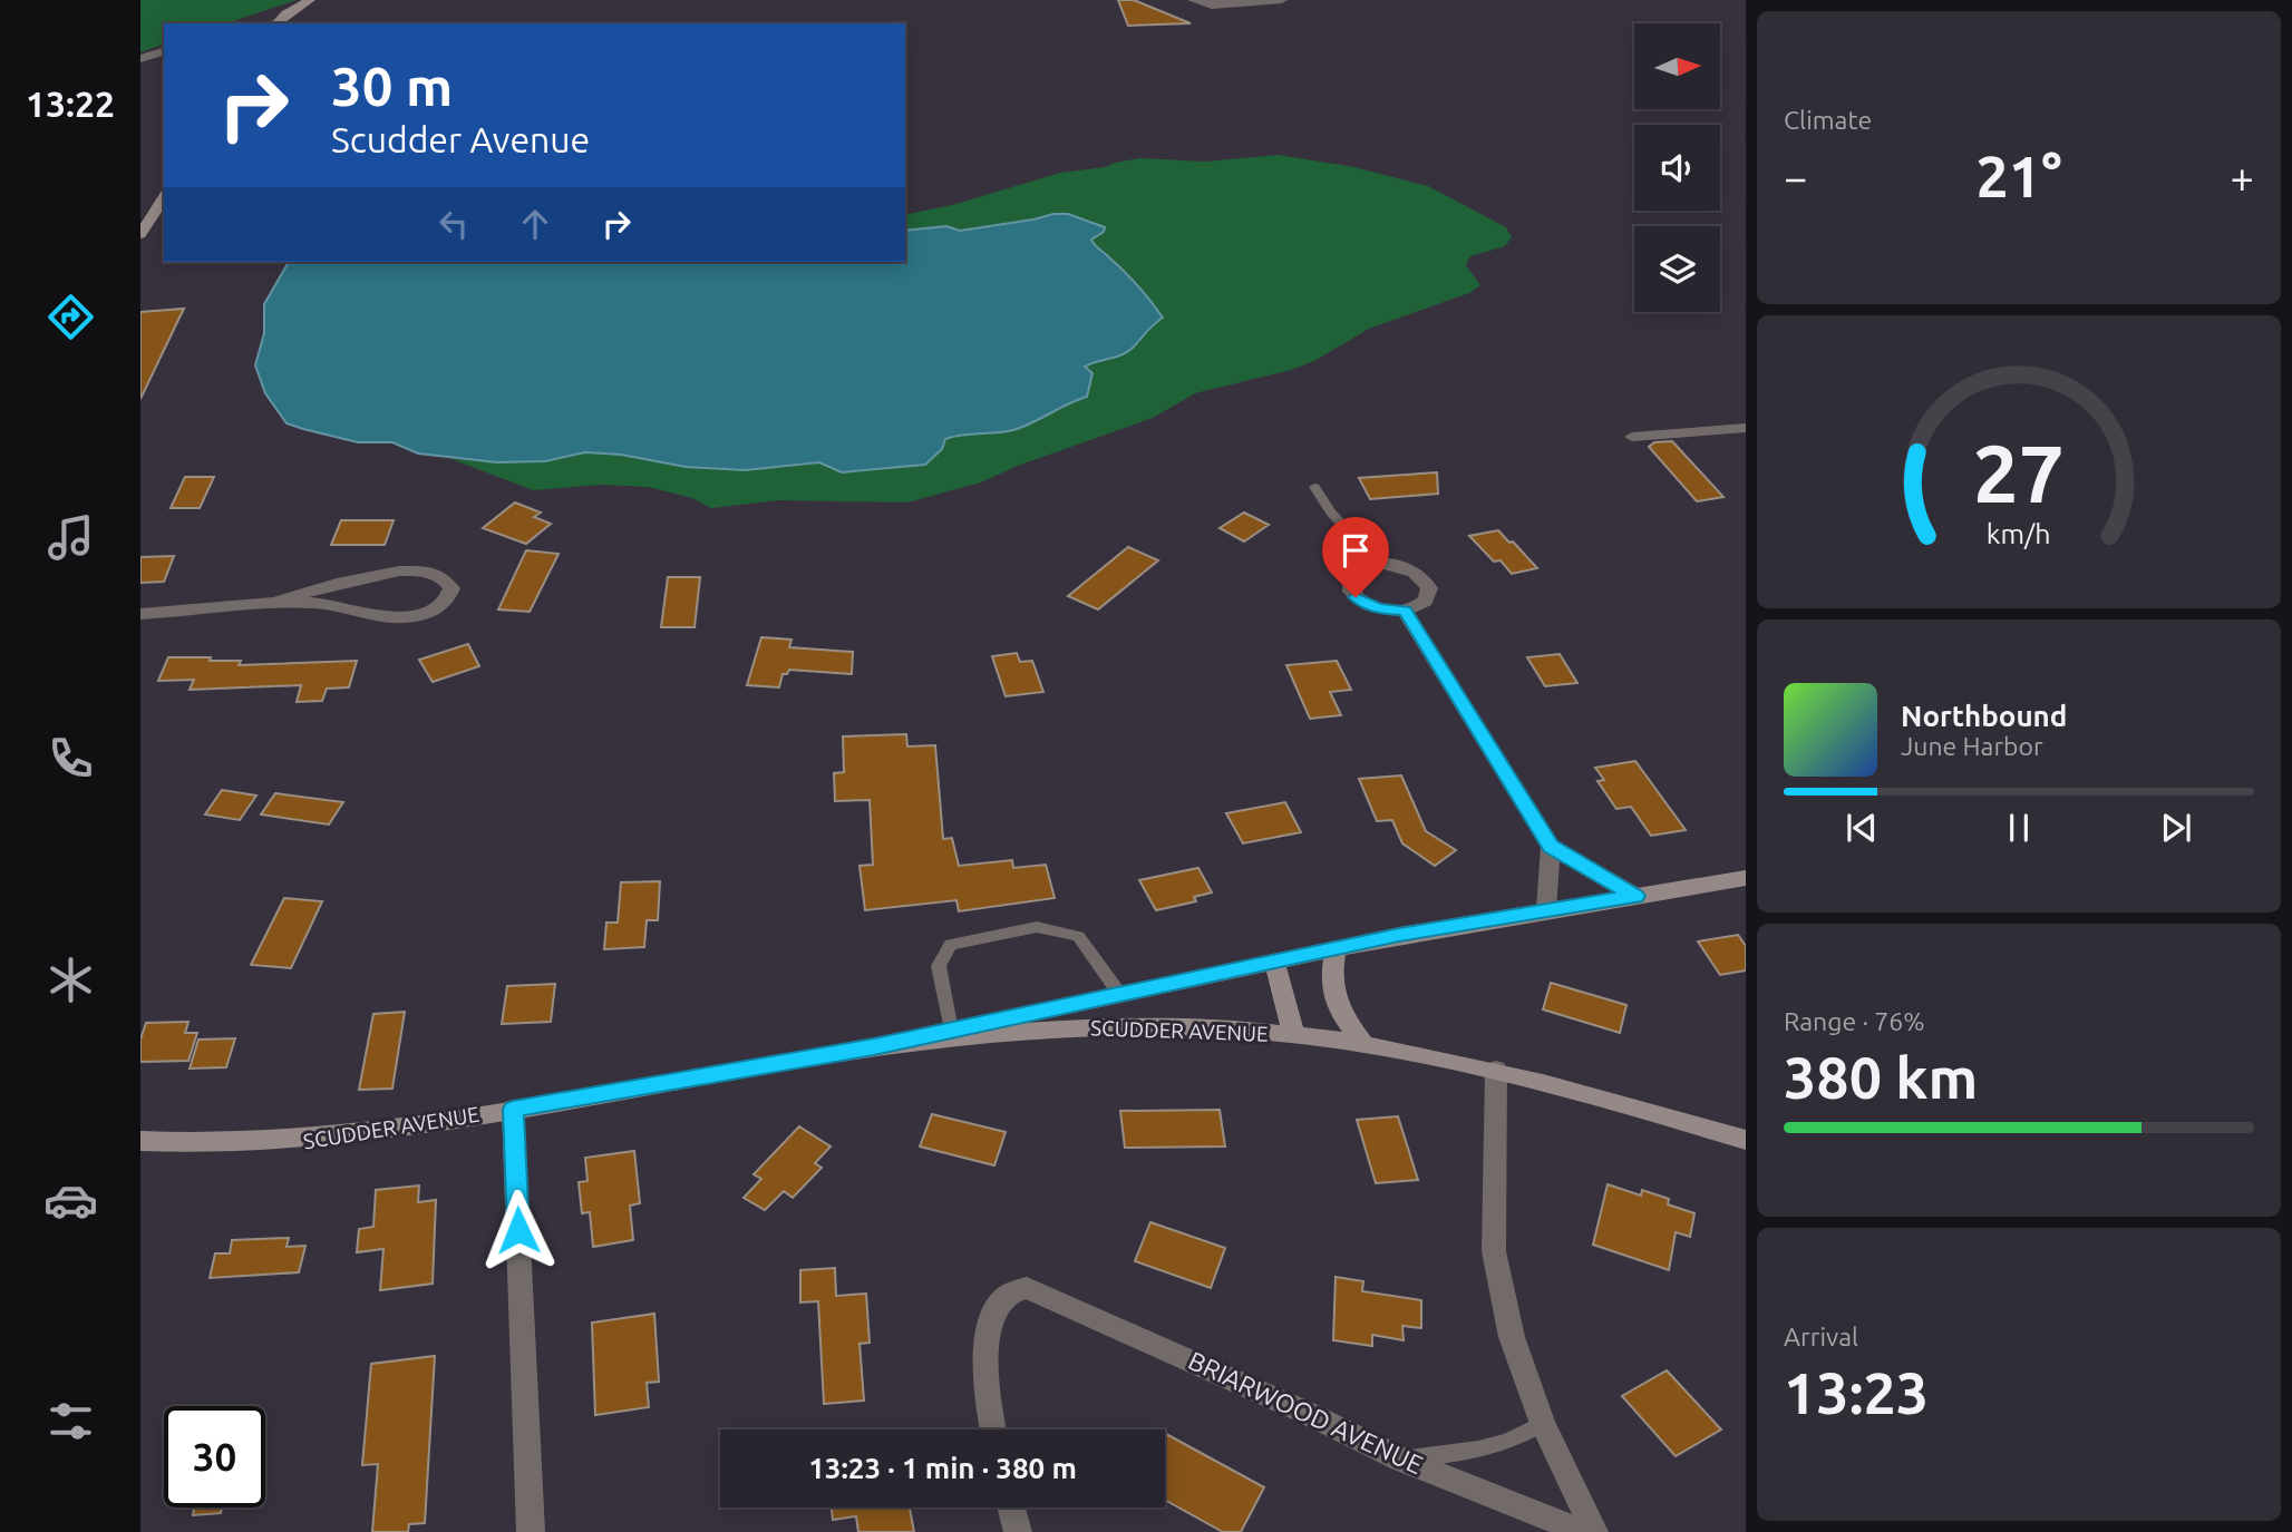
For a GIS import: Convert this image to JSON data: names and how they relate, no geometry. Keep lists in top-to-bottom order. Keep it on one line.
{"streets":{"main road":["SCUDDER AVENUE"],"street":["BRIARWOOD AVENUE"]},"north":"right","page":{"tabs":"13:22","tile":["Climate",["Range · 76%","380 km"],["Arrival","13:23"]],"turn":["30 m","Scudder Avenue"],"heat":["−","21°","+"],"song":["Northbound","June Harbor"],"limit":"30","trip":"13:23 · 1 min · 380 m","gauge":["27","km/h"]}}
